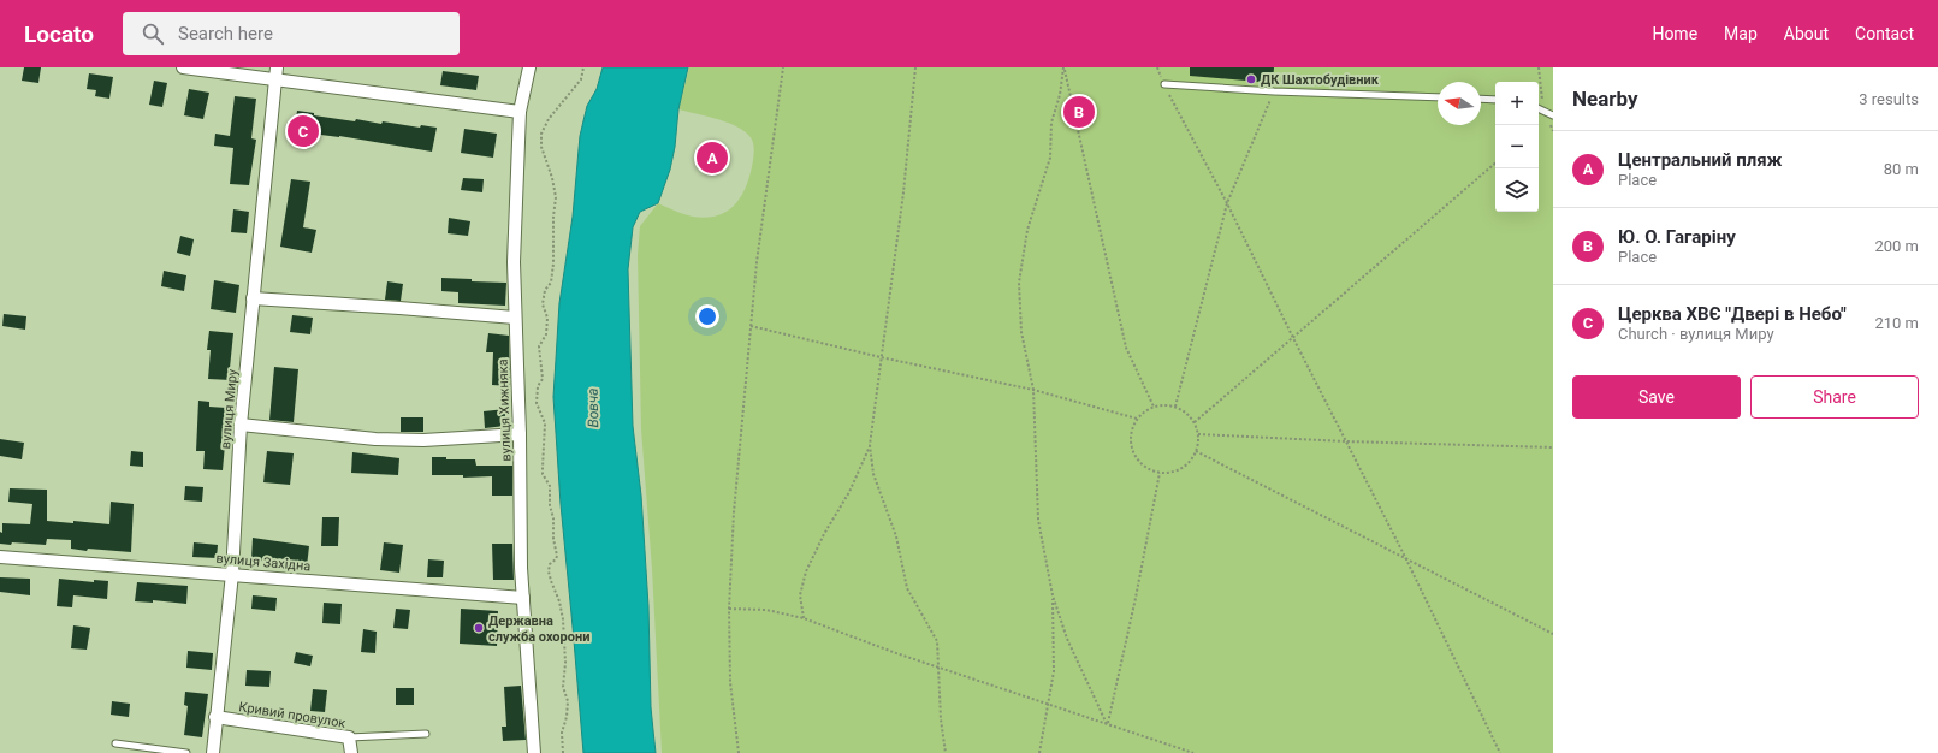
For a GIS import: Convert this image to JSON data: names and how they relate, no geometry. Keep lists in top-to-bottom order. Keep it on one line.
{"streets":{"street":["вулиця Миру","вулиця Хижняка","вулиця Західна","Кривий провулок"]},"crossings":[["вулиця Миру","вулиця Західна"],["вулиця Миру","Кривий провулок"],["вулиця Хижняка","вулиця Західна"]],"water":["Вовча"],"places":["ДК Шахтобудівник","Державна служба охорони"],"north":"left","page":{"header":"Locato","search":"Search here","nav":["Home","Map","About","Contact"],"heading":["Nearby","3 results"],"map_buttons":["+","−"],"pins":["B","C","A"],"list":[{"mark":"A","name":"Центральний пляж","note":"Place","value":"80 m"},{"mark":"B","name":"Ю. О. Гагаріну","note":"Place","value":"200 m"},{"mark":"C","name":"Церква ХВЄ \"Двері в Небо\"","note":"Church · вулиця Миру","value":"210 m"}],"buttons":["Save","Share"]}}
